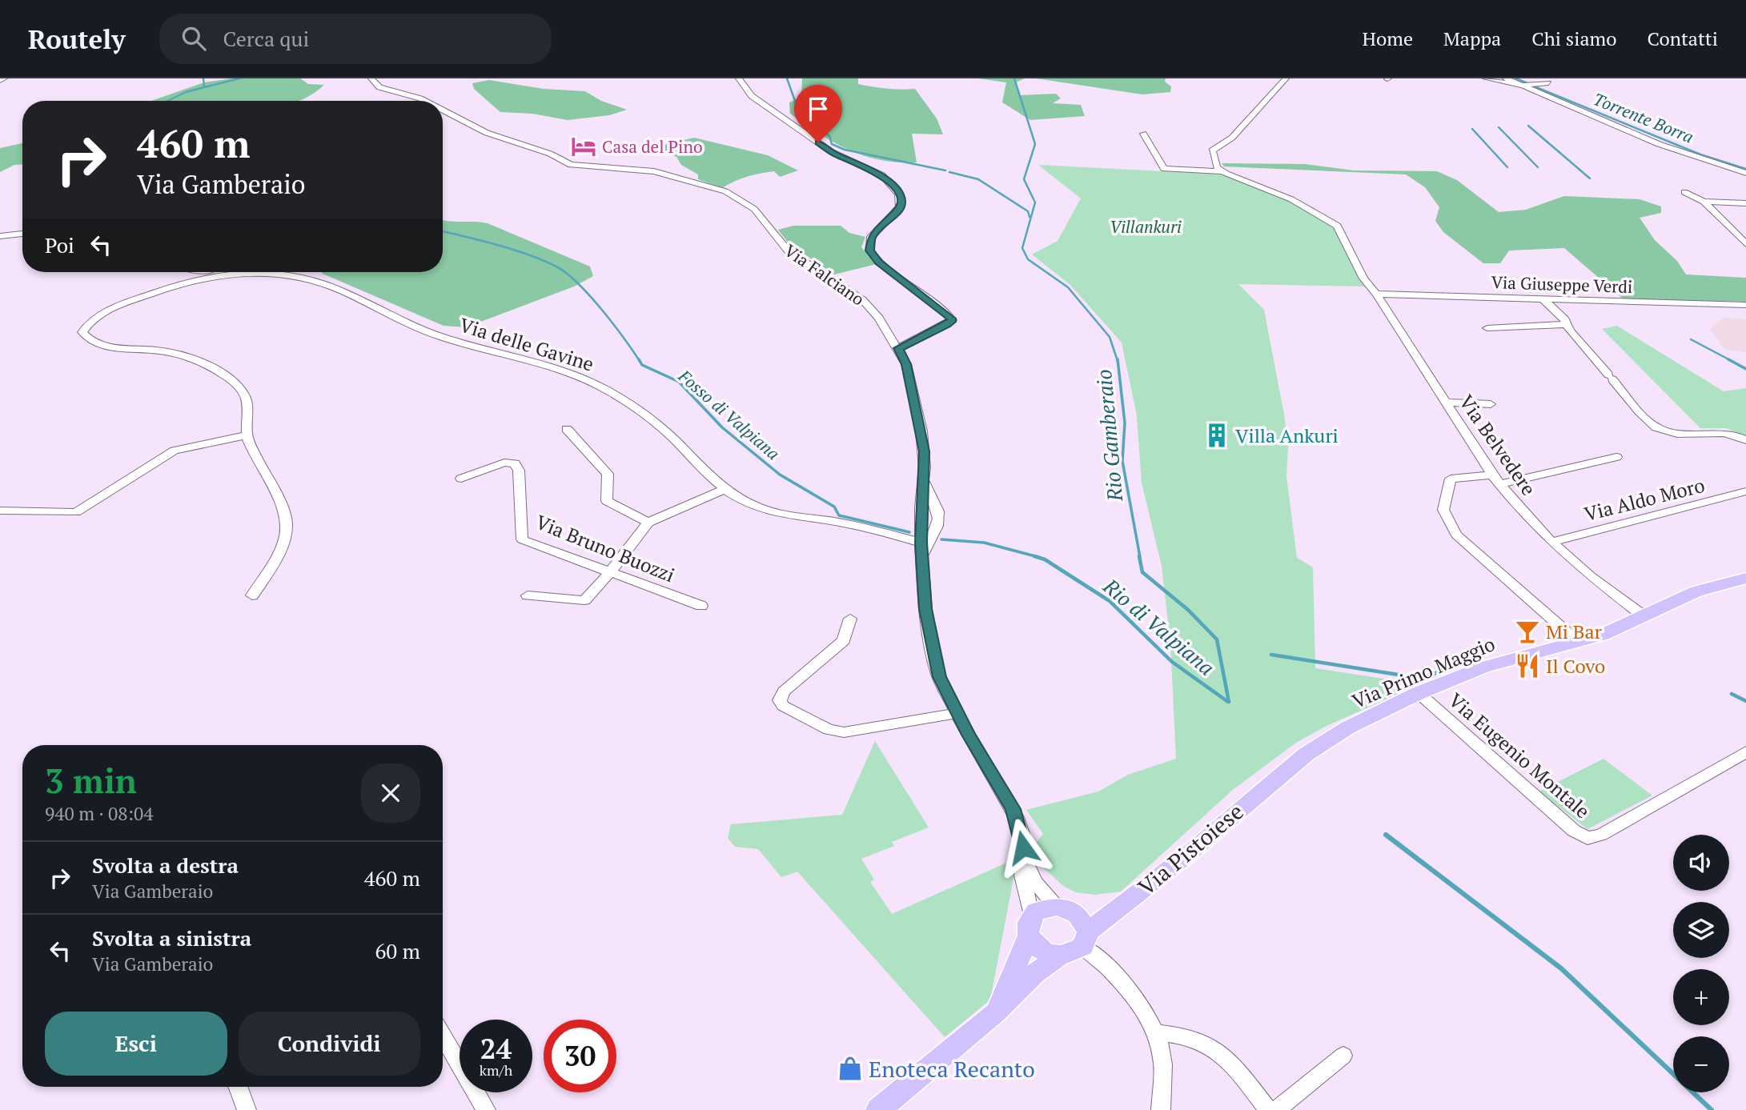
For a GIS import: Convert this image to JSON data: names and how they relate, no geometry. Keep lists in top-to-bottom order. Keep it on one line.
{"streets":{"main road":["Via Primo Maggio","Via Pistoiese"],"street":["Via Falciano","Via Giuseppe Verdi","Via delle Gavine","Via Belvedere","Via Aldo Moro","Via Bruno Buozzi","Via Eugenio Montale"]},"crossings":[["Via Falciano","Via delle Gavine"],["Via Falciano","Via Pistoiese"],["Via Giuseppe Verdi","Via Belvedere"],["Via Belvedere","Via Aldo Moro"],["Via Belvedere","Via Primo Maggio"],["Via Primo Maggio","Via Eugenio Montale"],["Via Primo Maggio","Via Pistoiese"]],"water":["Torrente Borra","Fosso di Valpiana","Rio Gamberaio","Rio di Valpiana"],"parks":["Villankuri"],"places":{"hotel":["Casa del Pino"],"building":["Villa Ankuri"],"bar":["Mi Bar"],"restaurant":["Il Covo"],"shop":["Enoteca Recanto"]},"page":{"header":"Routely","search":"Cerca qui","nav":["Home","Mappa","Chi siamo","Contatti"],"turn":["460 m","Via Gamberaio"],"then":"Poi","heading":["3 min","940 m · 08:04"],"map_buttons":["+","−"],"list":[{"name":"Svolta a destra","note":"Via Gamberaio","value":"460 m"},{"name":"Svolta a sinistra","note":"Via Gamberaio","value":"60 m"}],"buttons":["Esci","Condividi"],"speed":"24 km/h","limit":"30"}}
